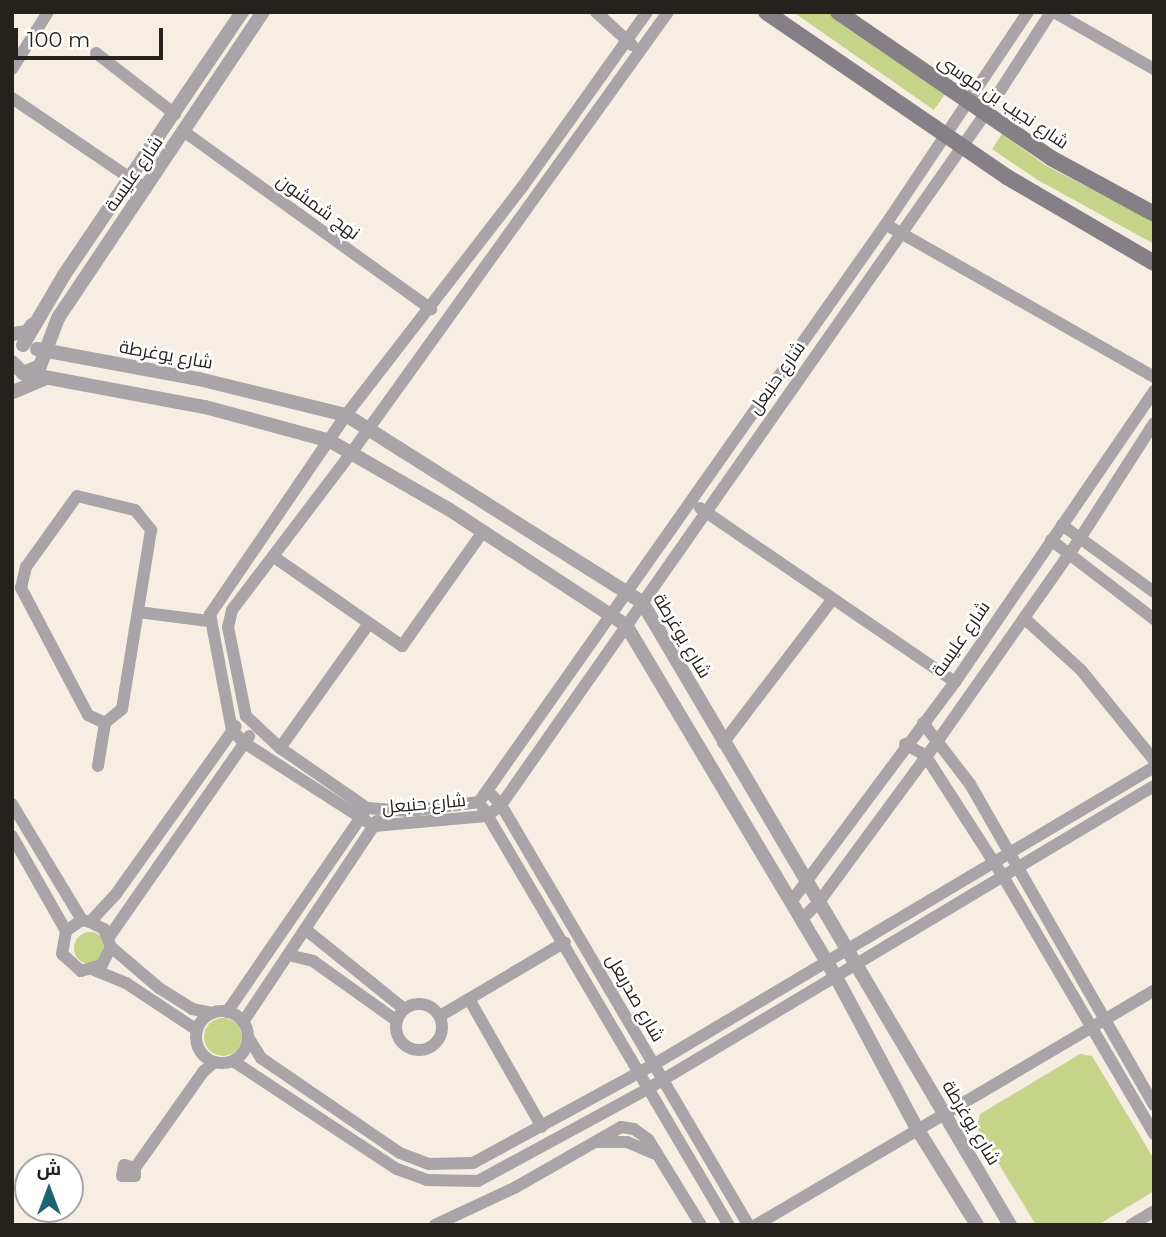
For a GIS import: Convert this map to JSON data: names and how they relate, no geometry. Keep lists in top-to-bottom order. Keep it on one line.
{"streets":{"main road":["شارع نجيب بن موسى"],"street":["شارع عليسة","نهج شمشون","شارع يوغرطة","شارع حنبعل","شارع صدربعل"]},"crossings":[["شارع نجيب بن موسى","شارع حنبعل"],["شارع عليسة","نهج شمشون"],["شارع عليسة","شارع يوغرطة"],["شارع يوغرطة","شارع حنبعل"],["شارع حنبعل","شارع صدربعل"]],"scale_bar":"100 m","north":"top"}
